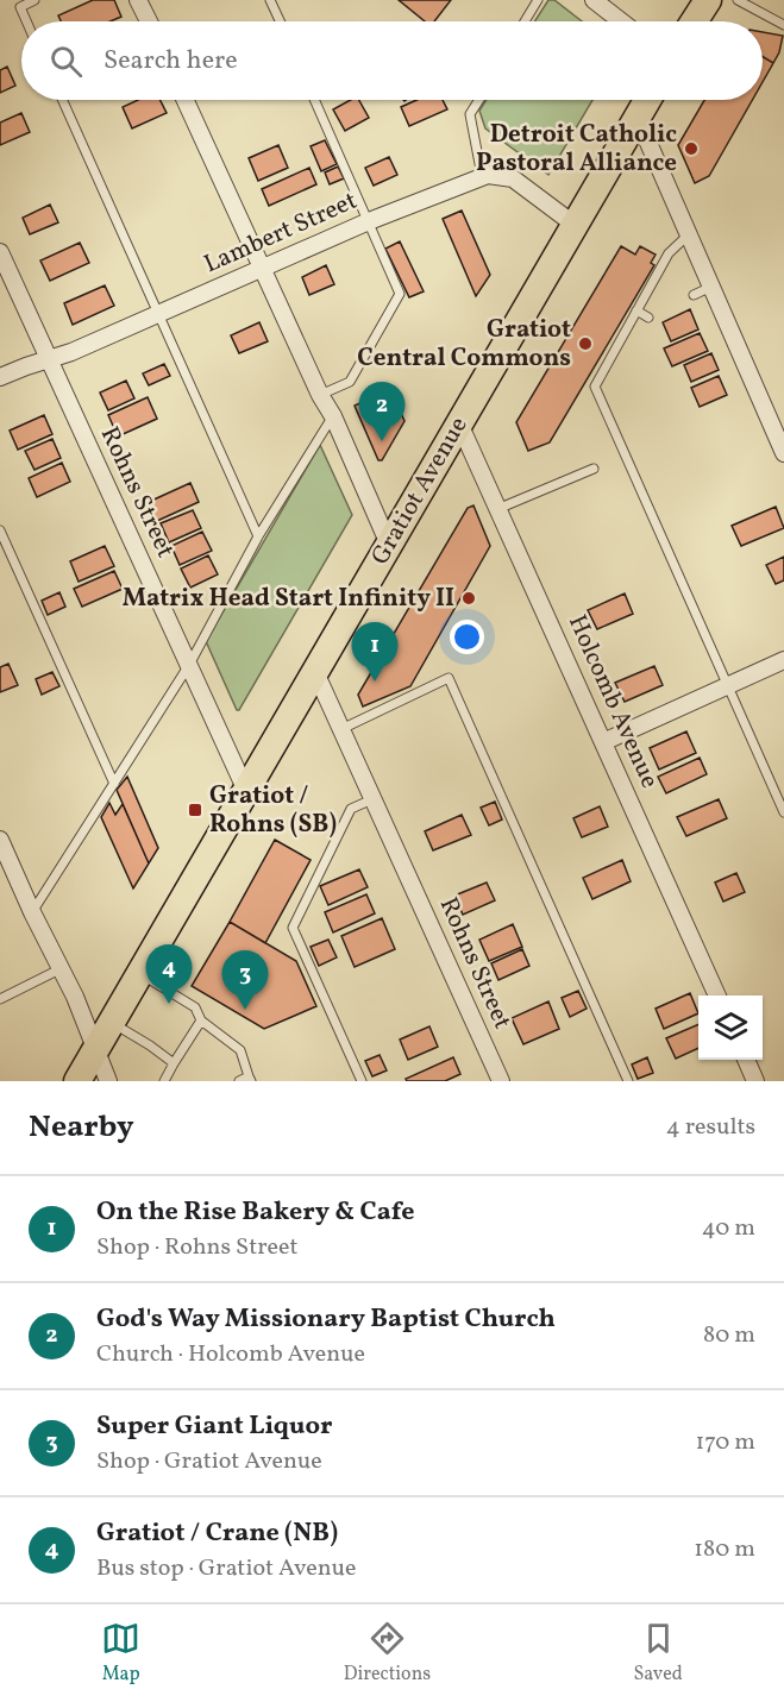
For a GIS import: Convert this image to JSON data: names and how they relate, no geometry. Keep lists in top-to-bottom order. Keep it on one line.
{"streets":{"main road":["Gratiot Avenue"],"street":["Lambert Street","Rohns Street","Holcomb Avenue"]},"crossings":[["Lambert Street","Rohns Street"],["Gratiot Avenue","Rohns Street"],["Gratiot Avenue","Holcomb Avenue"]],"places":{"other":["Detroit Catholic Pastoral Alliance","Gratiot Central Commons","Matrix Head Start Infinity II"],"transit":["Gratiot / Rohns (SB)"]},"page":{"search":"Search here","pins":["2","1","4","3"],"heading":["Nearby","4 results"],"list":[{"mark":"1","name":"On the Rise Bakery & Cafe","note":"Shop · Rohns Street","value":"40 m"},{"mark":"2","name":"God's Way Missionary Baptist Church","note":"Church · Holcomb Avenue","value":"80 m"},{"mark":"3","name":"Super Giant Liquor","note":"Shop · Gratiot Avenue","value":"170 m"},{"mark":"4","name":"Gratiot / Crane (NB)","note":"Bus stop · Gratiot Avenue","value":"180 m"}],"nav":["Map","Directions","Saved"]}}
